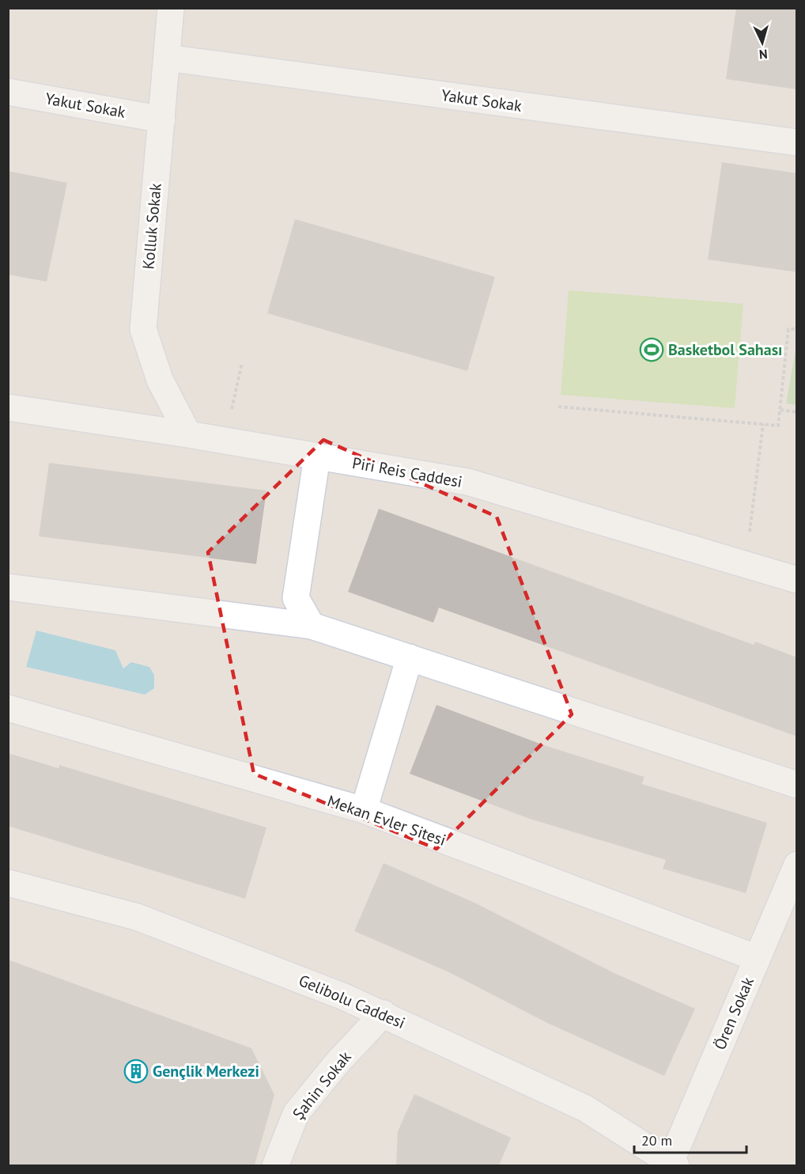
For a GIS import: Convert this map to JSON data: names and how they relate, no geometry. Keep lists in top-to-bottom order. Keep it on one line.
{"streets":{"street":["Yakut Sokak","Kolluk Sokak","Piri Reis Caddesi","Mekan Evler Sitesi","Gelibolu Caddesi","Ören Sokak","Şahin Sokak"]},"crossings":[["Yakut Sokak","Kolluk Sokak"],["Kolluk Sokak","Piri Reis Caddesi"],["Mekan Evler Sitesi","Ören Sokak"],["Gelibolu Caddesi","Ören Sokak"],["Gelibolu Caddesi","Şahin Sokak"]],"places":{"sports":["Basketbol Sahası"],"building":["Gençlik Merkezi"]},"scale_bar":"20 m","north":"bottom"}
